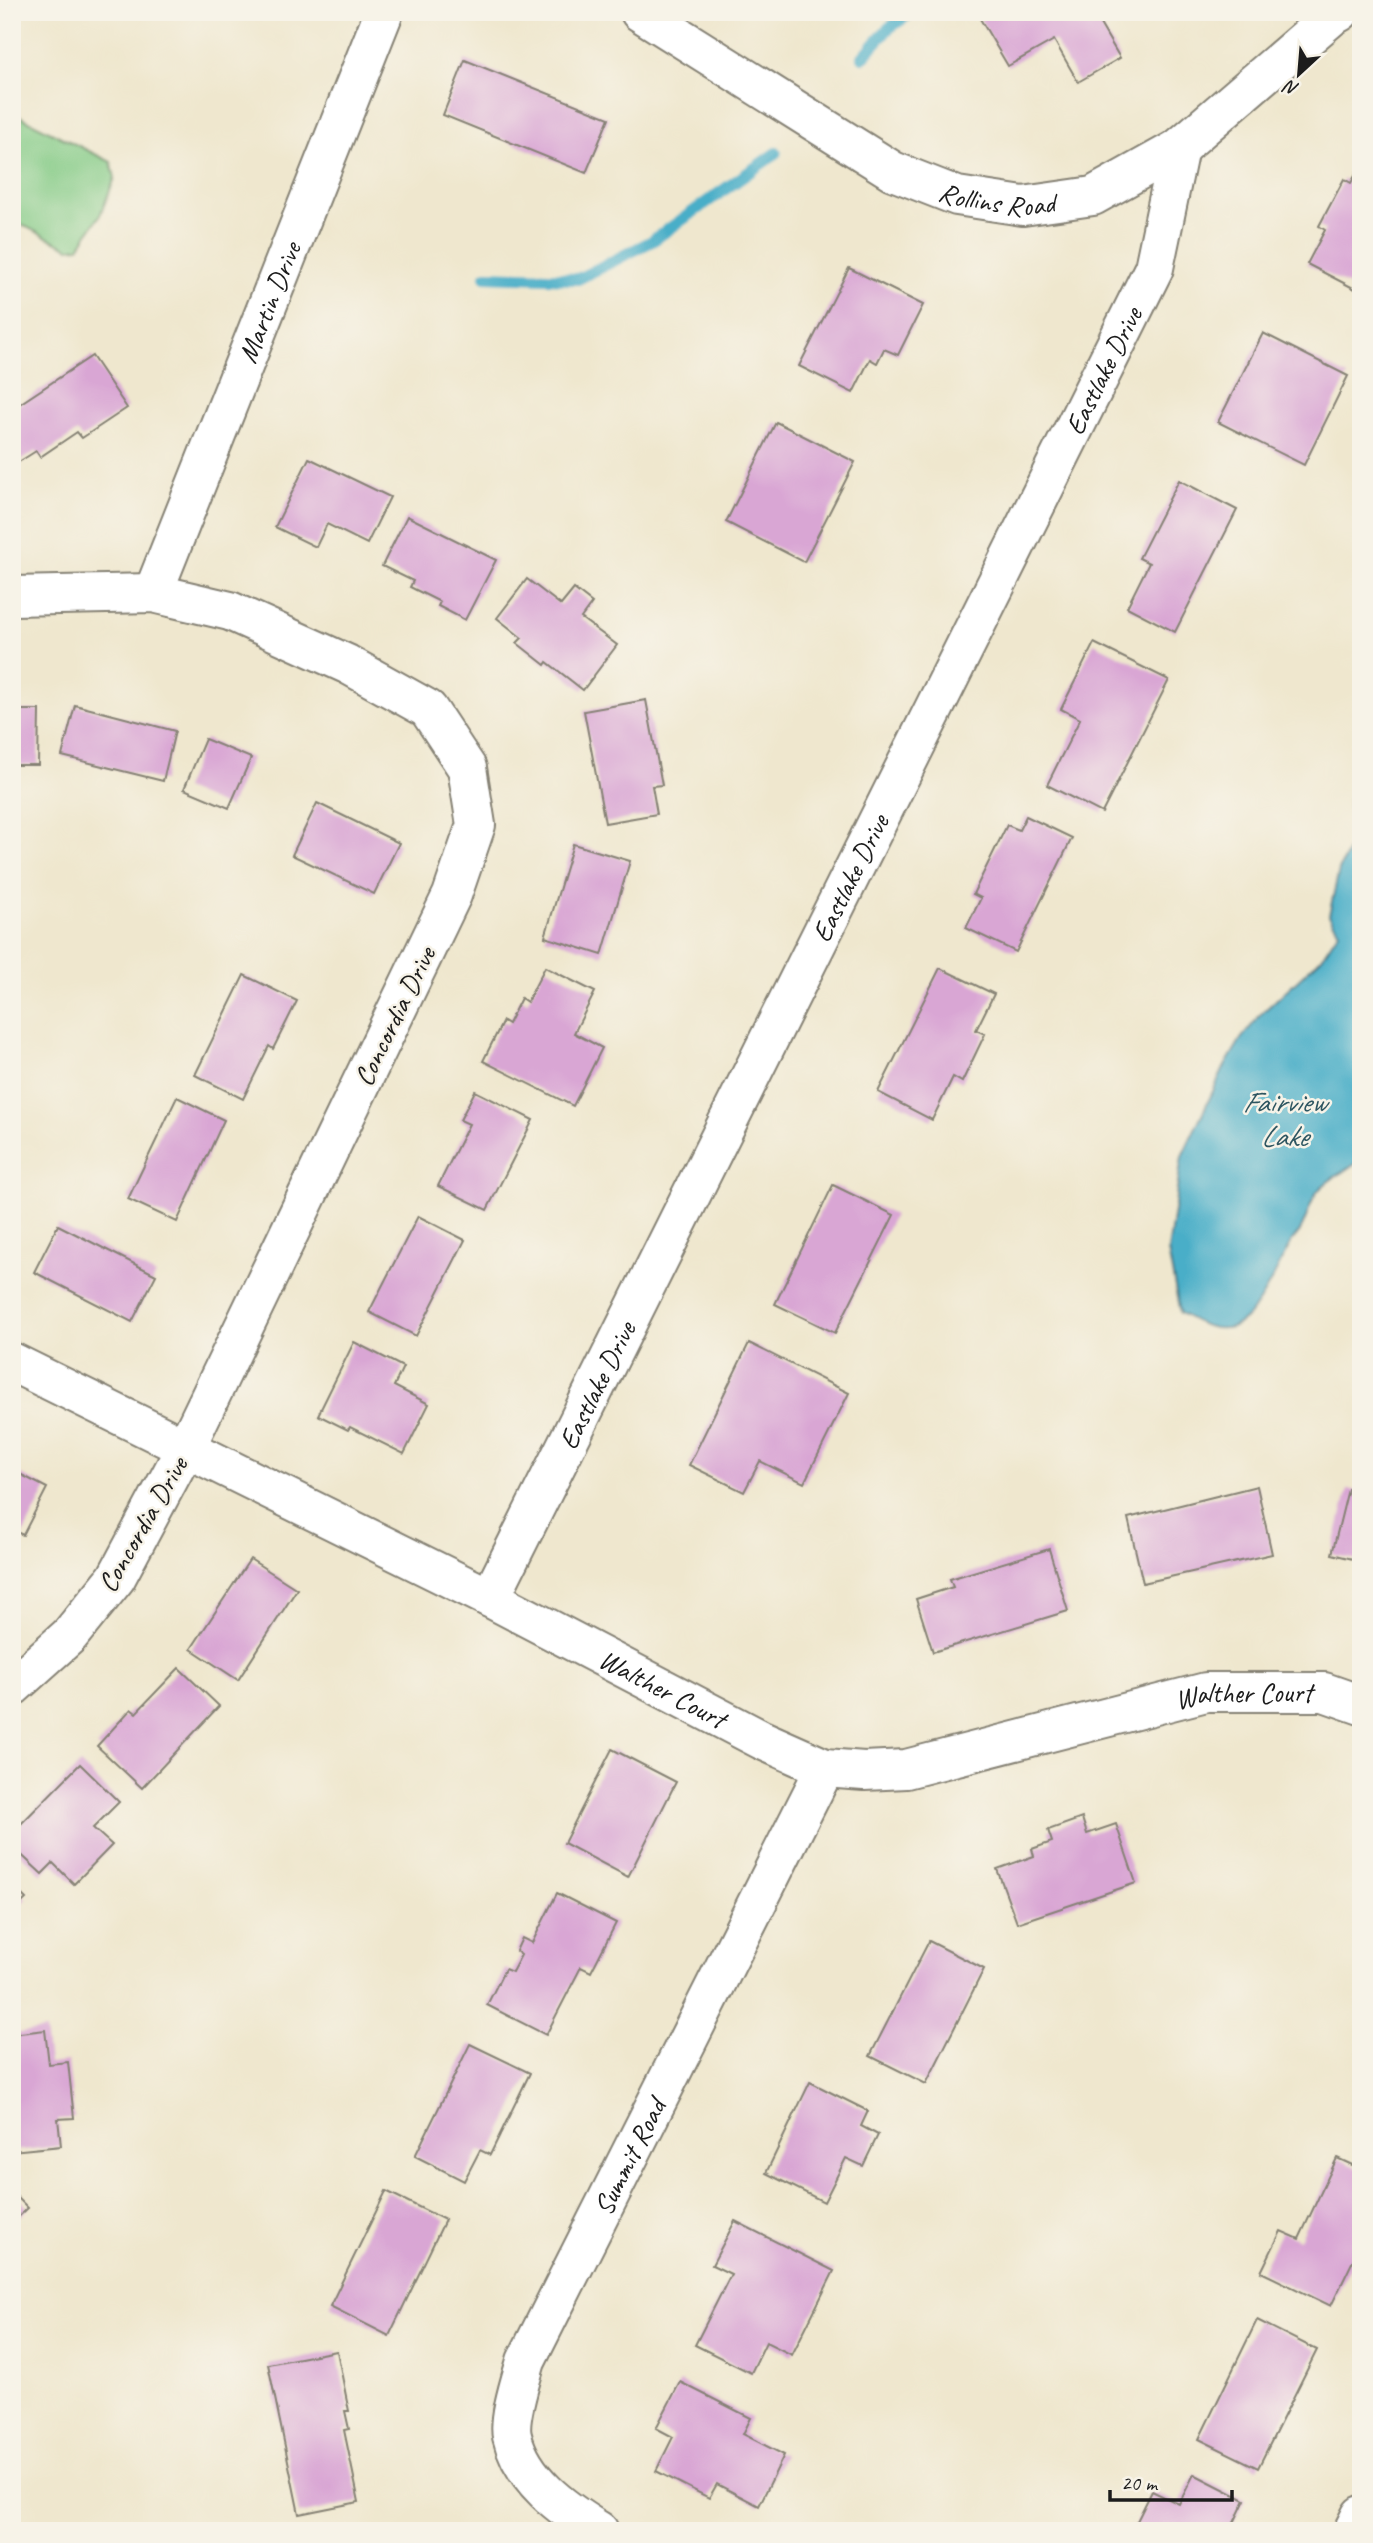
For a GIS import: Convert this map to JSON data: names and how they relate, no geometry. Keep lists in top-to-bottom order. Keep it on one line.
{"streets":{"street":["Rollins Road","Martin Drive","Eastlake Drive","Concordia Drive","Walther Court","Summit Road"]},"crossings":[["Rollins Road","Eastlake Drive"],["Martin Drive","Concordia Drive"],["Eastlake Drive","Walther Court"],["Concordia Drive","Walther Court"],["Walther Court","Summit Road"]],"water":["Fairview Lake"],"scale_bar":"20 m","north":"bottom left"}
